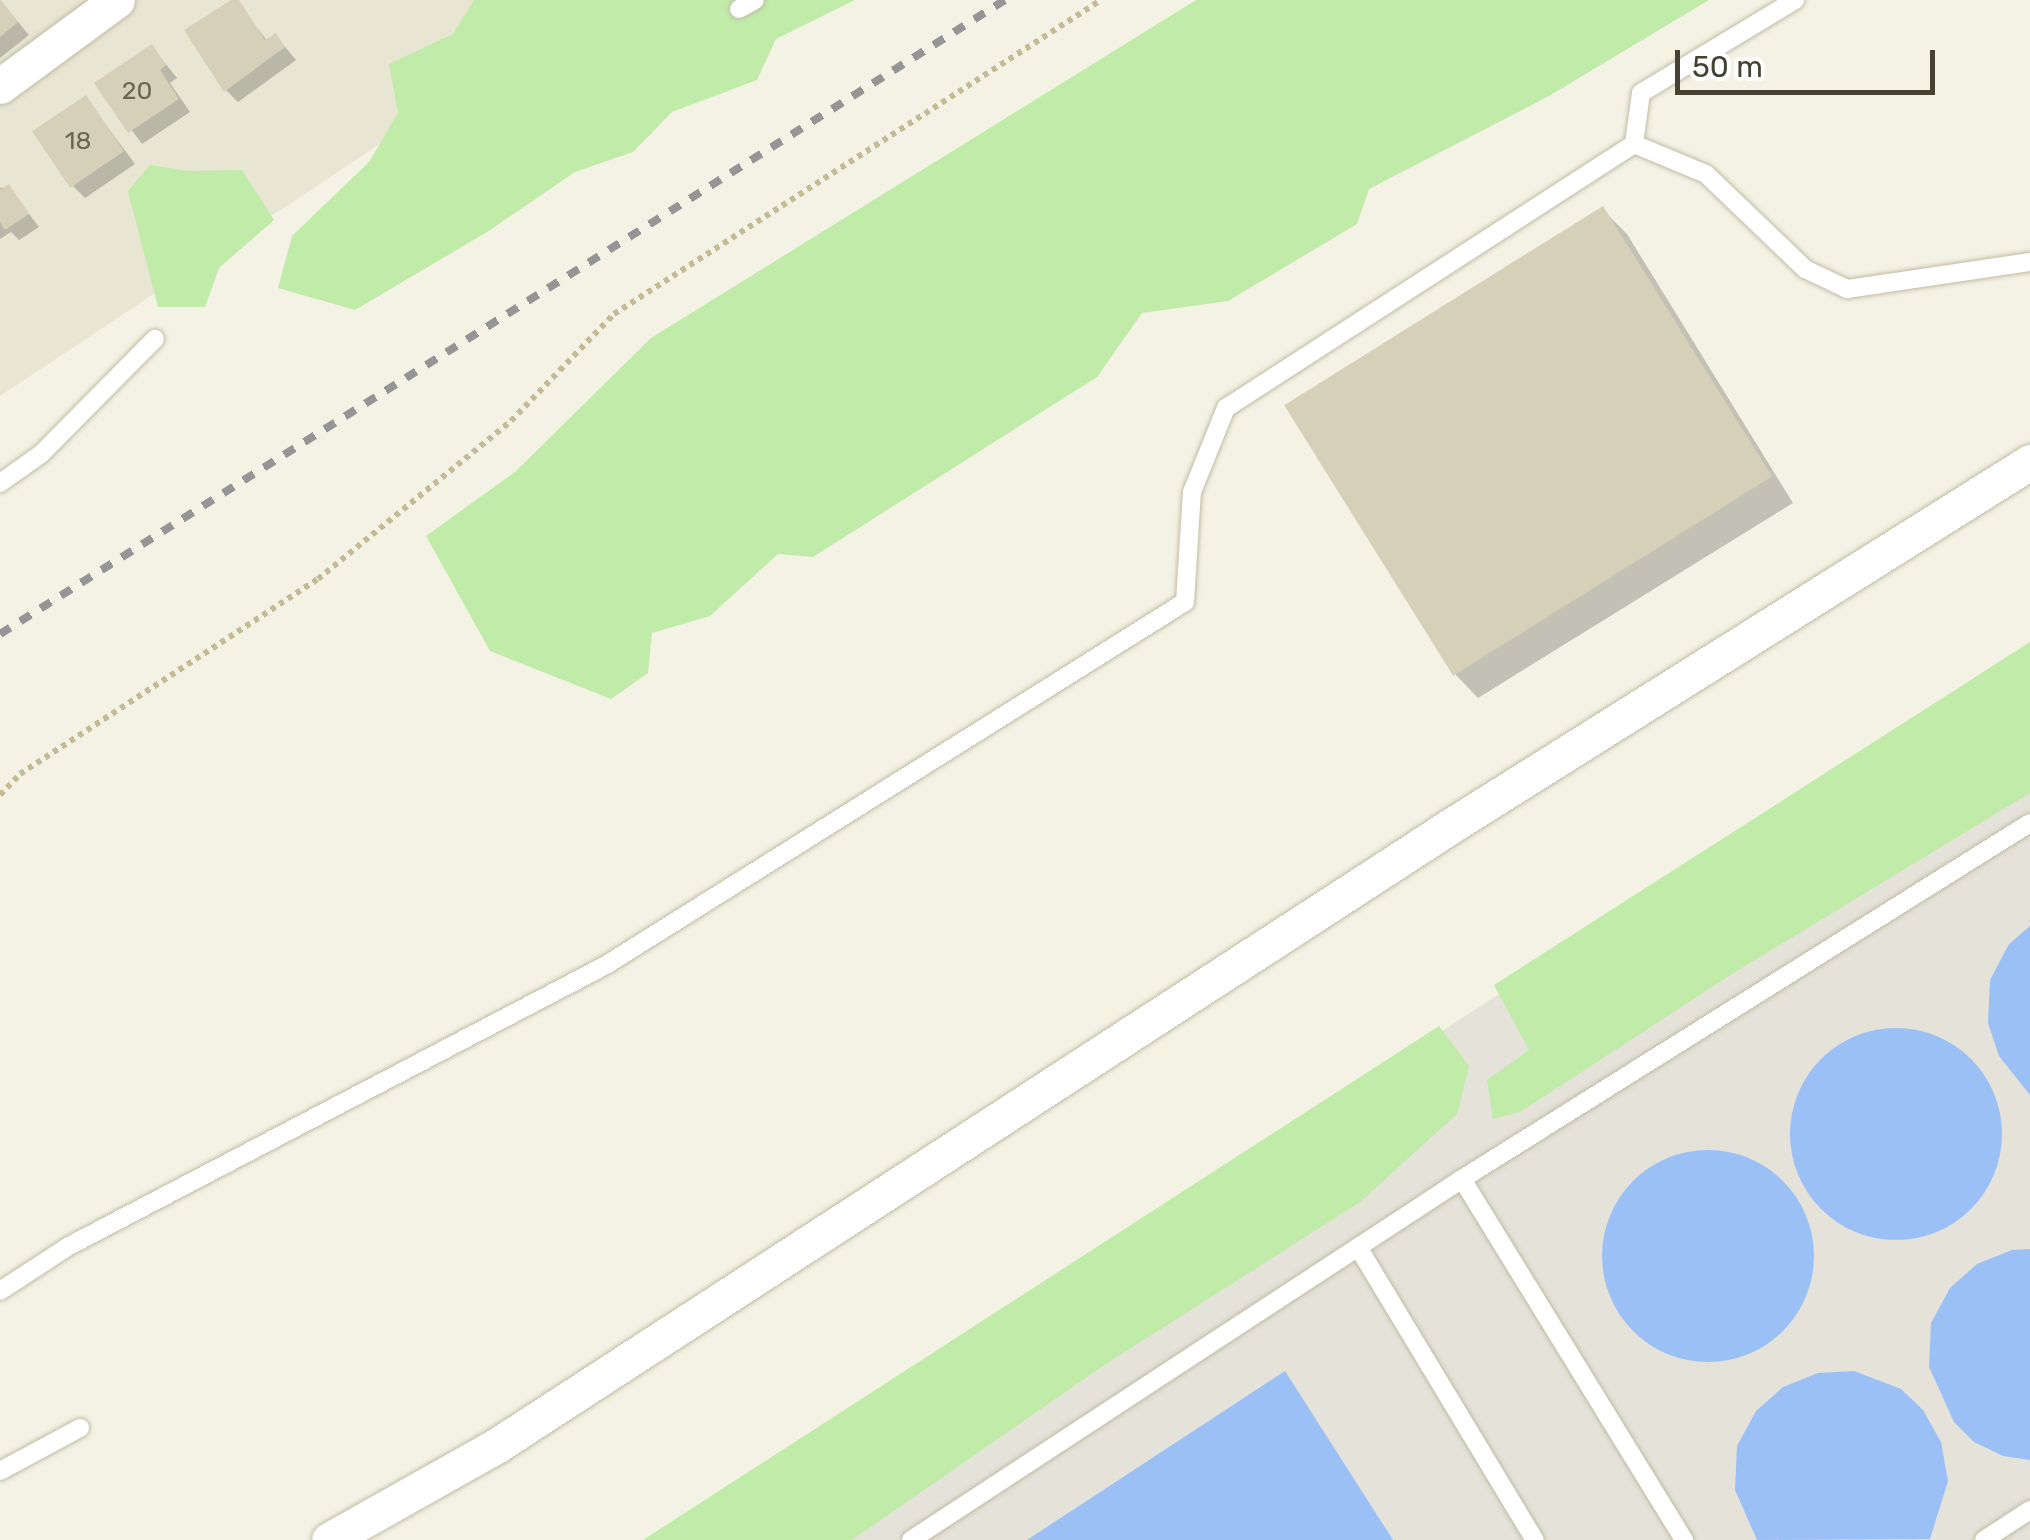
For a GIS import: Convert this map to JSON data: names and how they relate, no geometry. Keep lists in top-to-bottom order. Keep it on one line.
{"house_numbers":["20","18"],"scale_bar":"50 m"}
